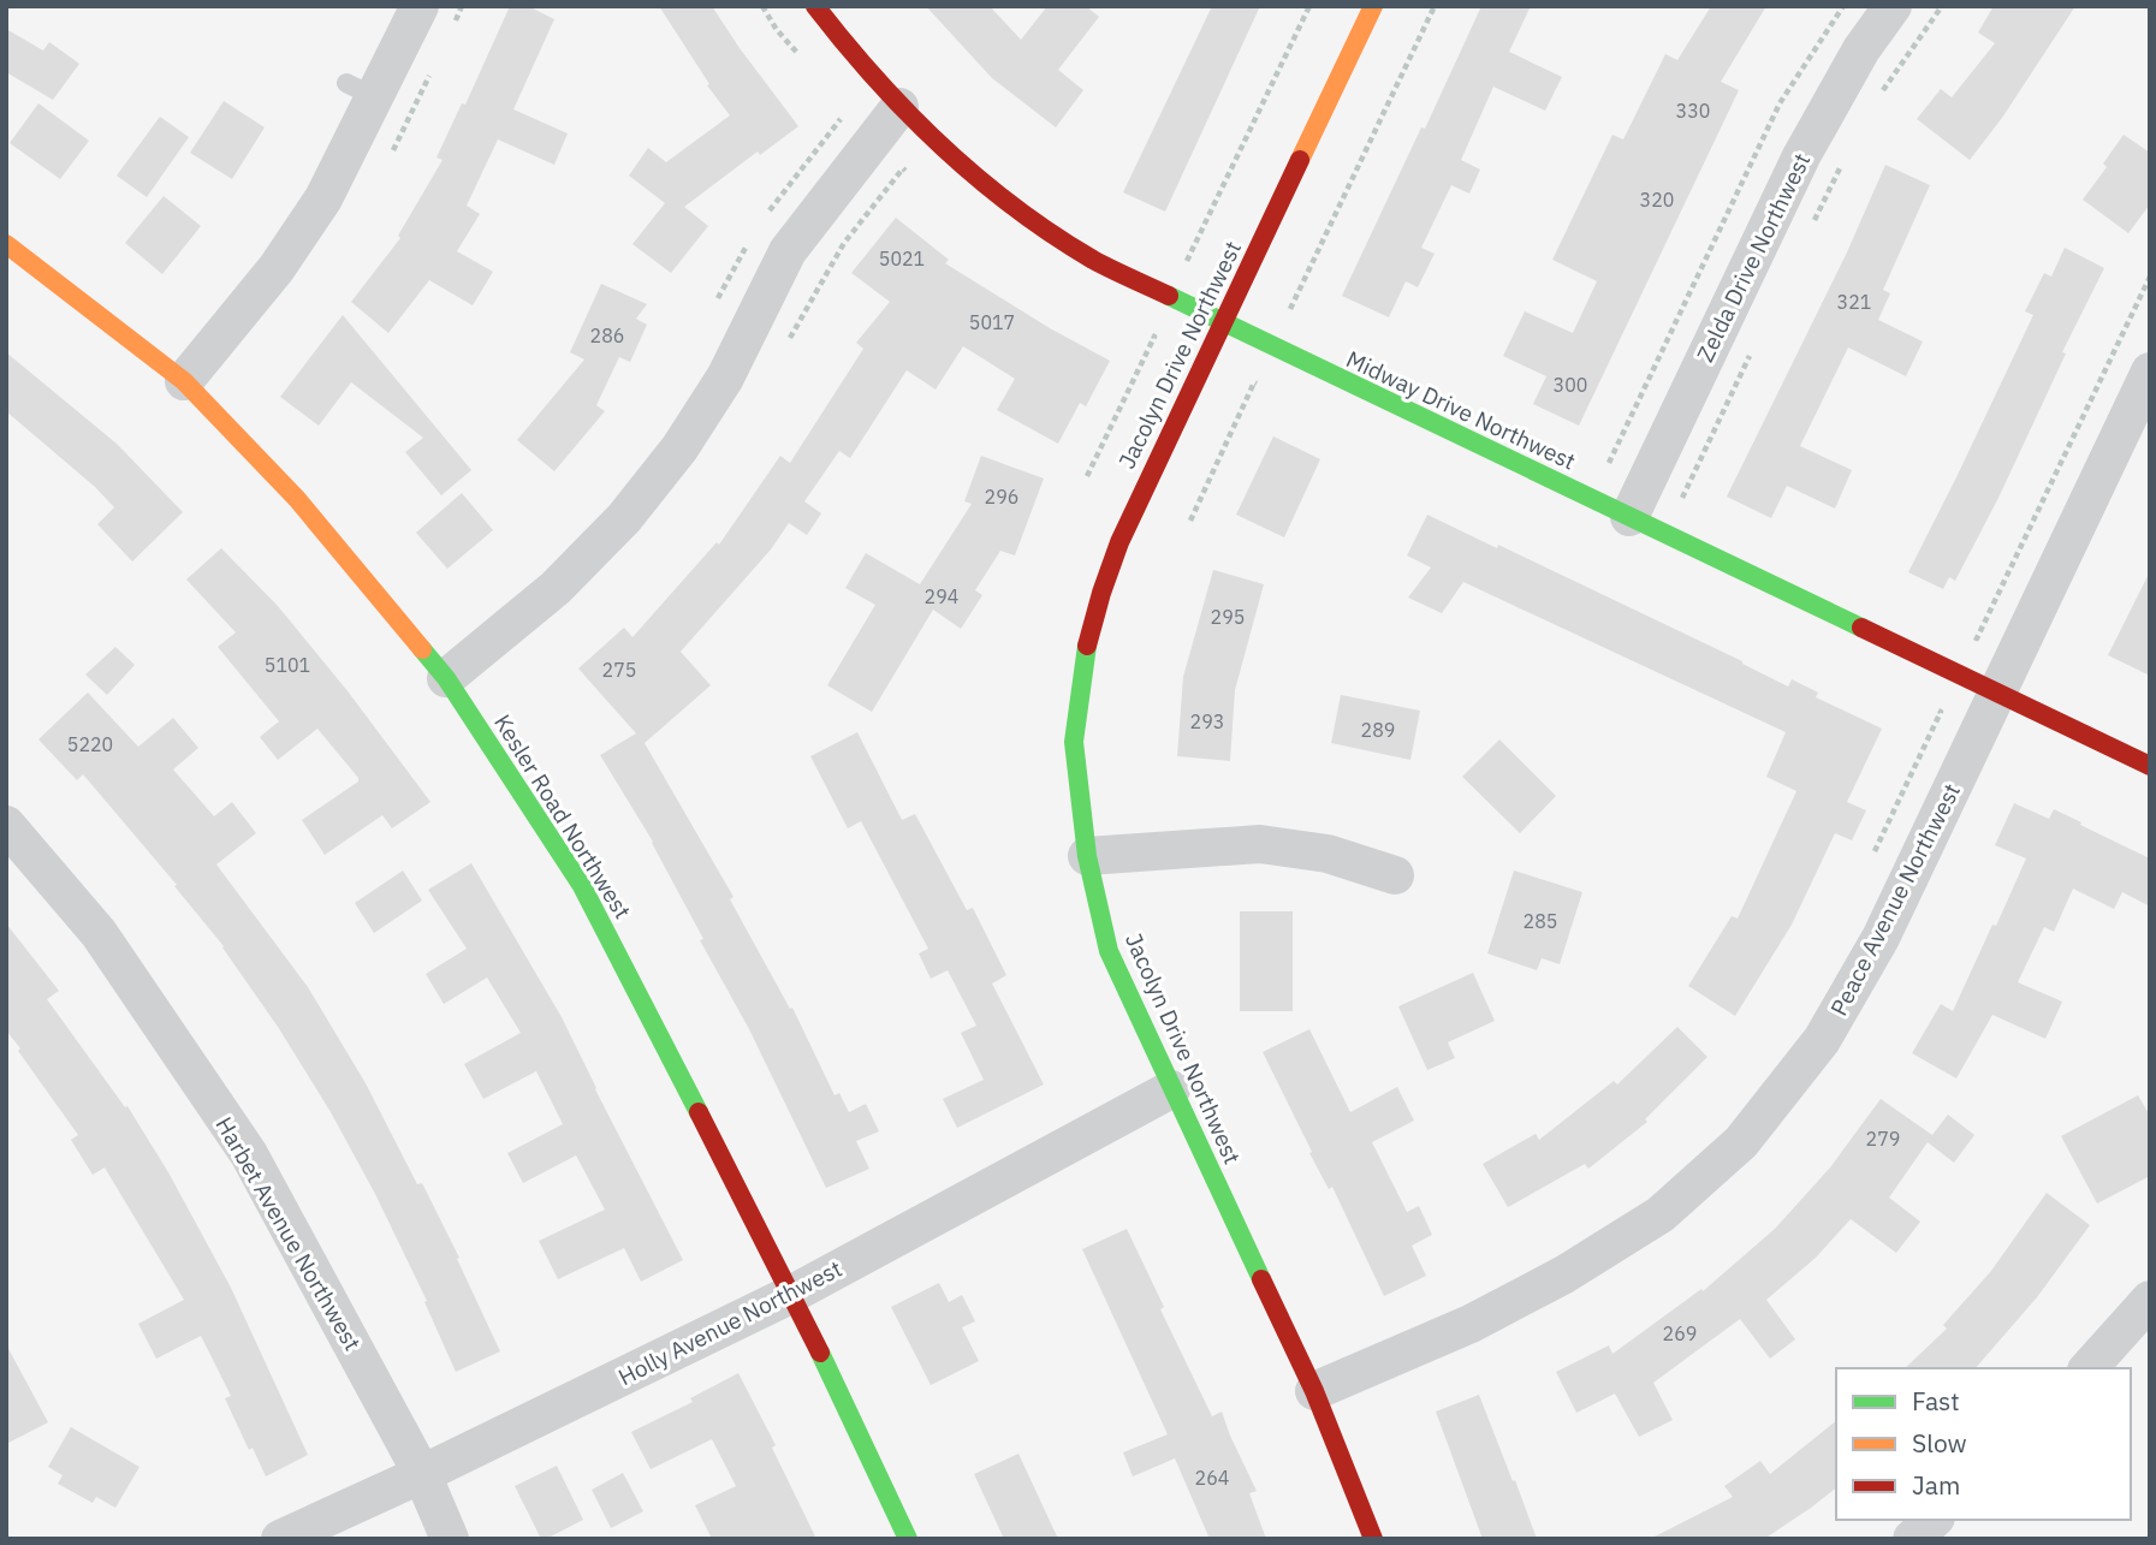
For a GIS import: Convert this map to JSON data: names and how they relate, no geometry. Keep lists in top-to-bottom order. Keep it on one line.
{"streets":{"street":["Zelda Drive Northwest","Jacolyn Drive Northwest","Midway Drive Northwest","Kesler Road Northwest","Peace Avenue Northwest","Harbet Avenue Northwest","Holly Avenue Northwest"]},"crossings":[["Zelda Drive Northwest","Midway Drive Northwest"],["Jacolyn Drive Northwest","Midway Drive Northwest"],["Jacolyn Drive Northwest","Peace Avenue Northwest"],["Jacolyn Drive Northwest","Holly Avenue Northwest"],["Midway Drive Northwest","Peace Avenue Northwest"],["Kesler Road Northwest","Holly Avenue Northwest"],["Harbet Avenue Northwest","Holly Avenue Northwest"]],"house_numbers":["330","320","5021","321","5017","286","300","296","294","295","5101","275","293","289","5220","285","279","269","264"],"legend":["Fast","Slow","Jam"]}
